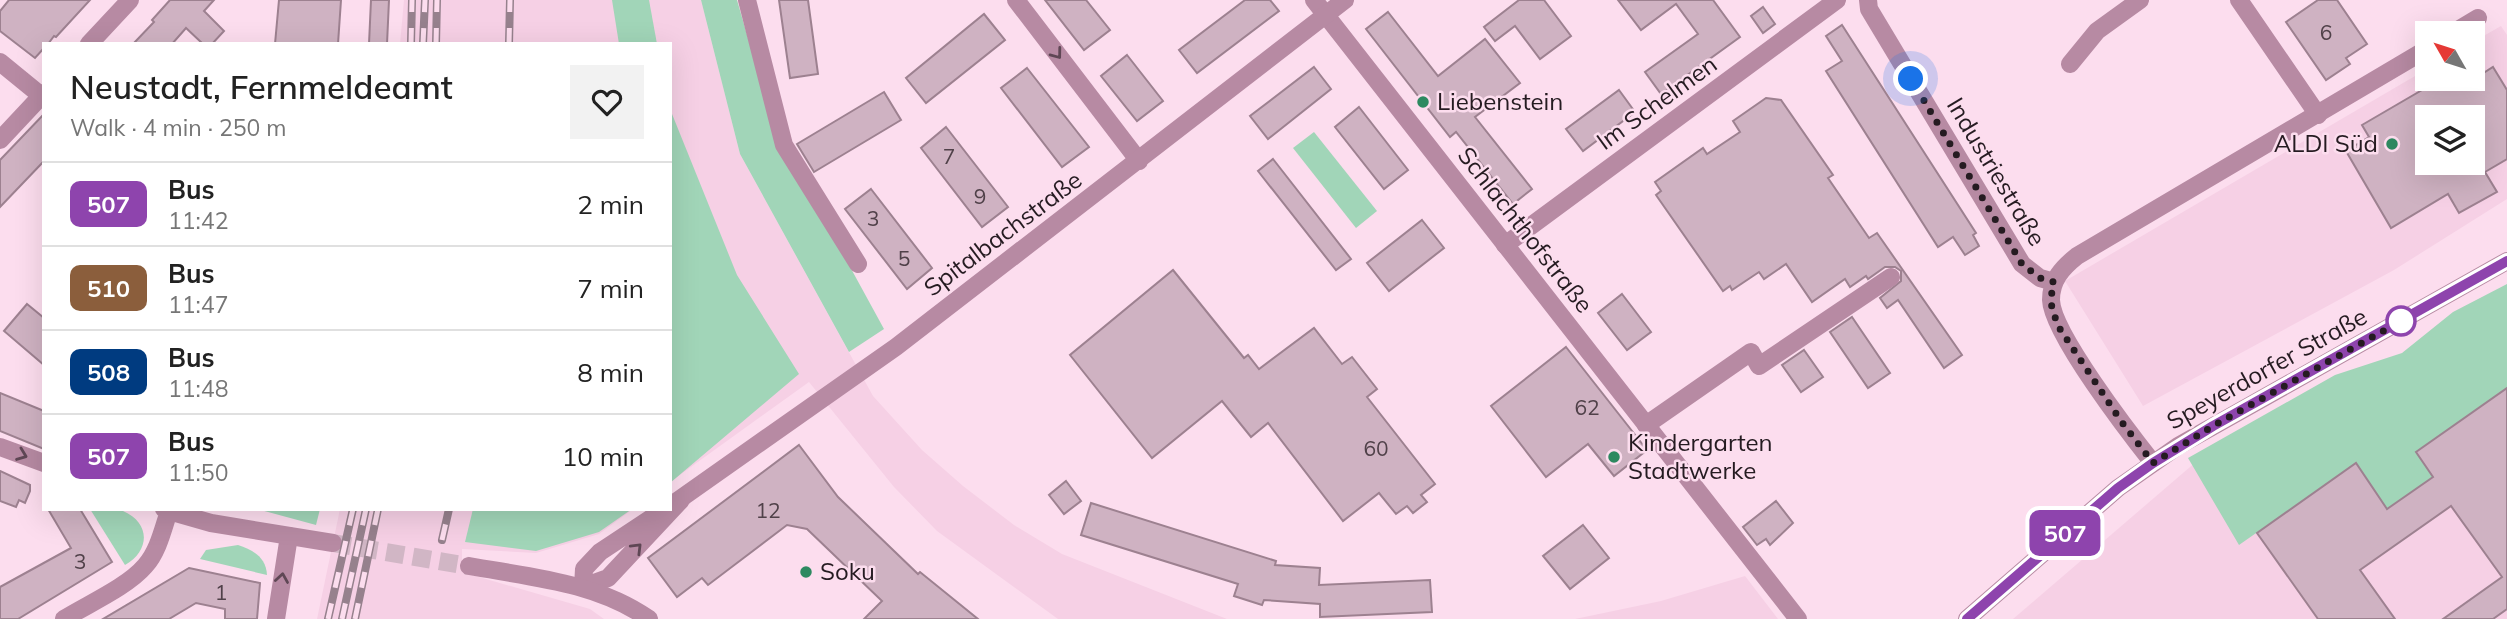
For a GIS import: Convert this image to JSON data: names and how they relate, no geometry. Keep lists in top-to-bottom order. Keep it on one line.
{"streets":{"street":["Im Schelmen","Industriestraße","Schlachthofstraße","Spitalbachstraße","Speyerdorfer Straße"]},"crossings":[["Im Schelmen","Schlachthofstraße"],["Schlachthofstraße","Spitalbachstraße"]],"places":["Liebenstein","ALDI Süd","Kindergarten Stadtwerke","Soku"],"lines":["bus line 507"],"house_numbers":["6","7","9","3","5","62","60","12","3","1"],"north":"top left","page":{"on_map":"507","heading":["Neustadt, Fernmeldeamt","Walk · 4 min · 250 m"],"list":[{"mark":"507","name":"Bus","note":"11:42","value":"2 min"},{"mark":"510","name":"Bus","note":"11:47","value":"7 min"},{"mark":"508","name":"Bus","note":"11:48","value":"8 min"},{"mark":"507","name":"Bus","note":"11:50","value":"10 min"}]}}
